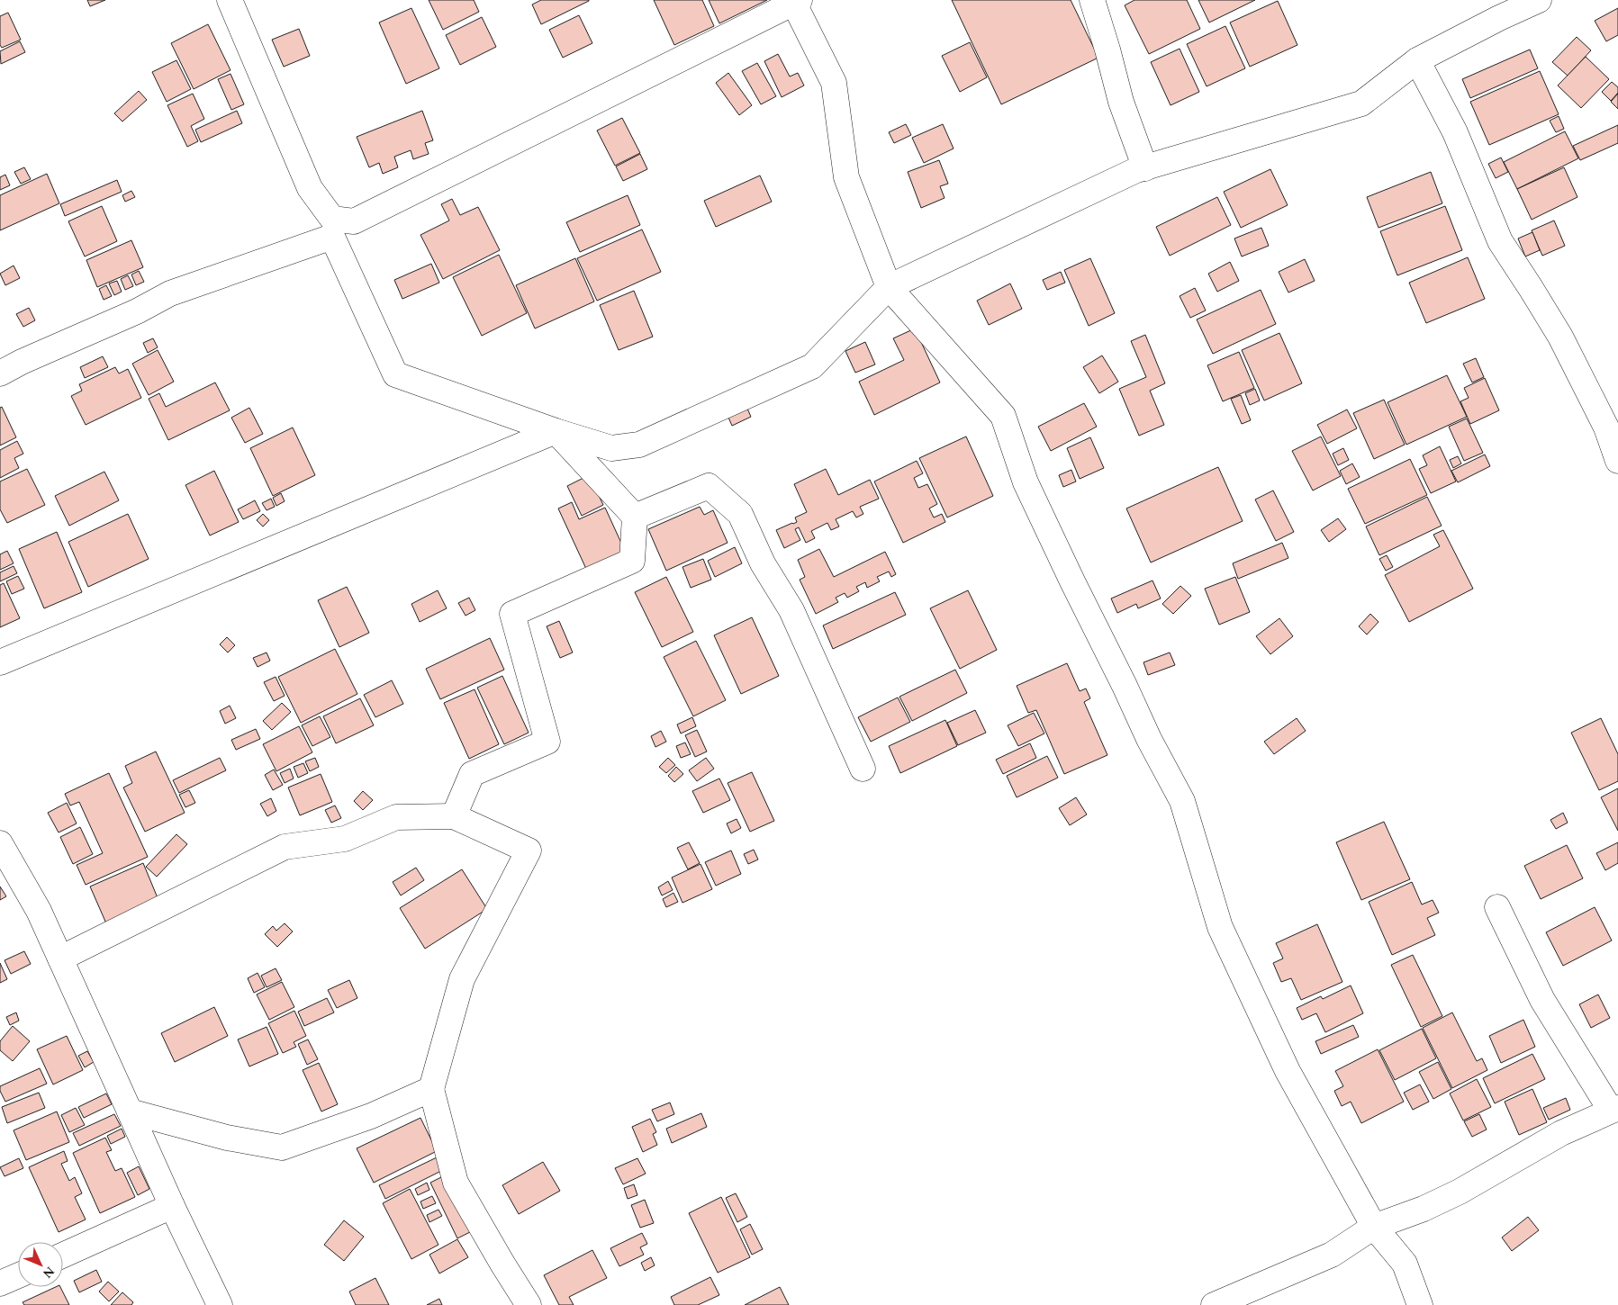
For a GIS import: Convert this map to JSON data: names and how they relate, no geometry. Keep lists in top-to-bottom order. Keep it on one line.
{"north":"bottom right"}
